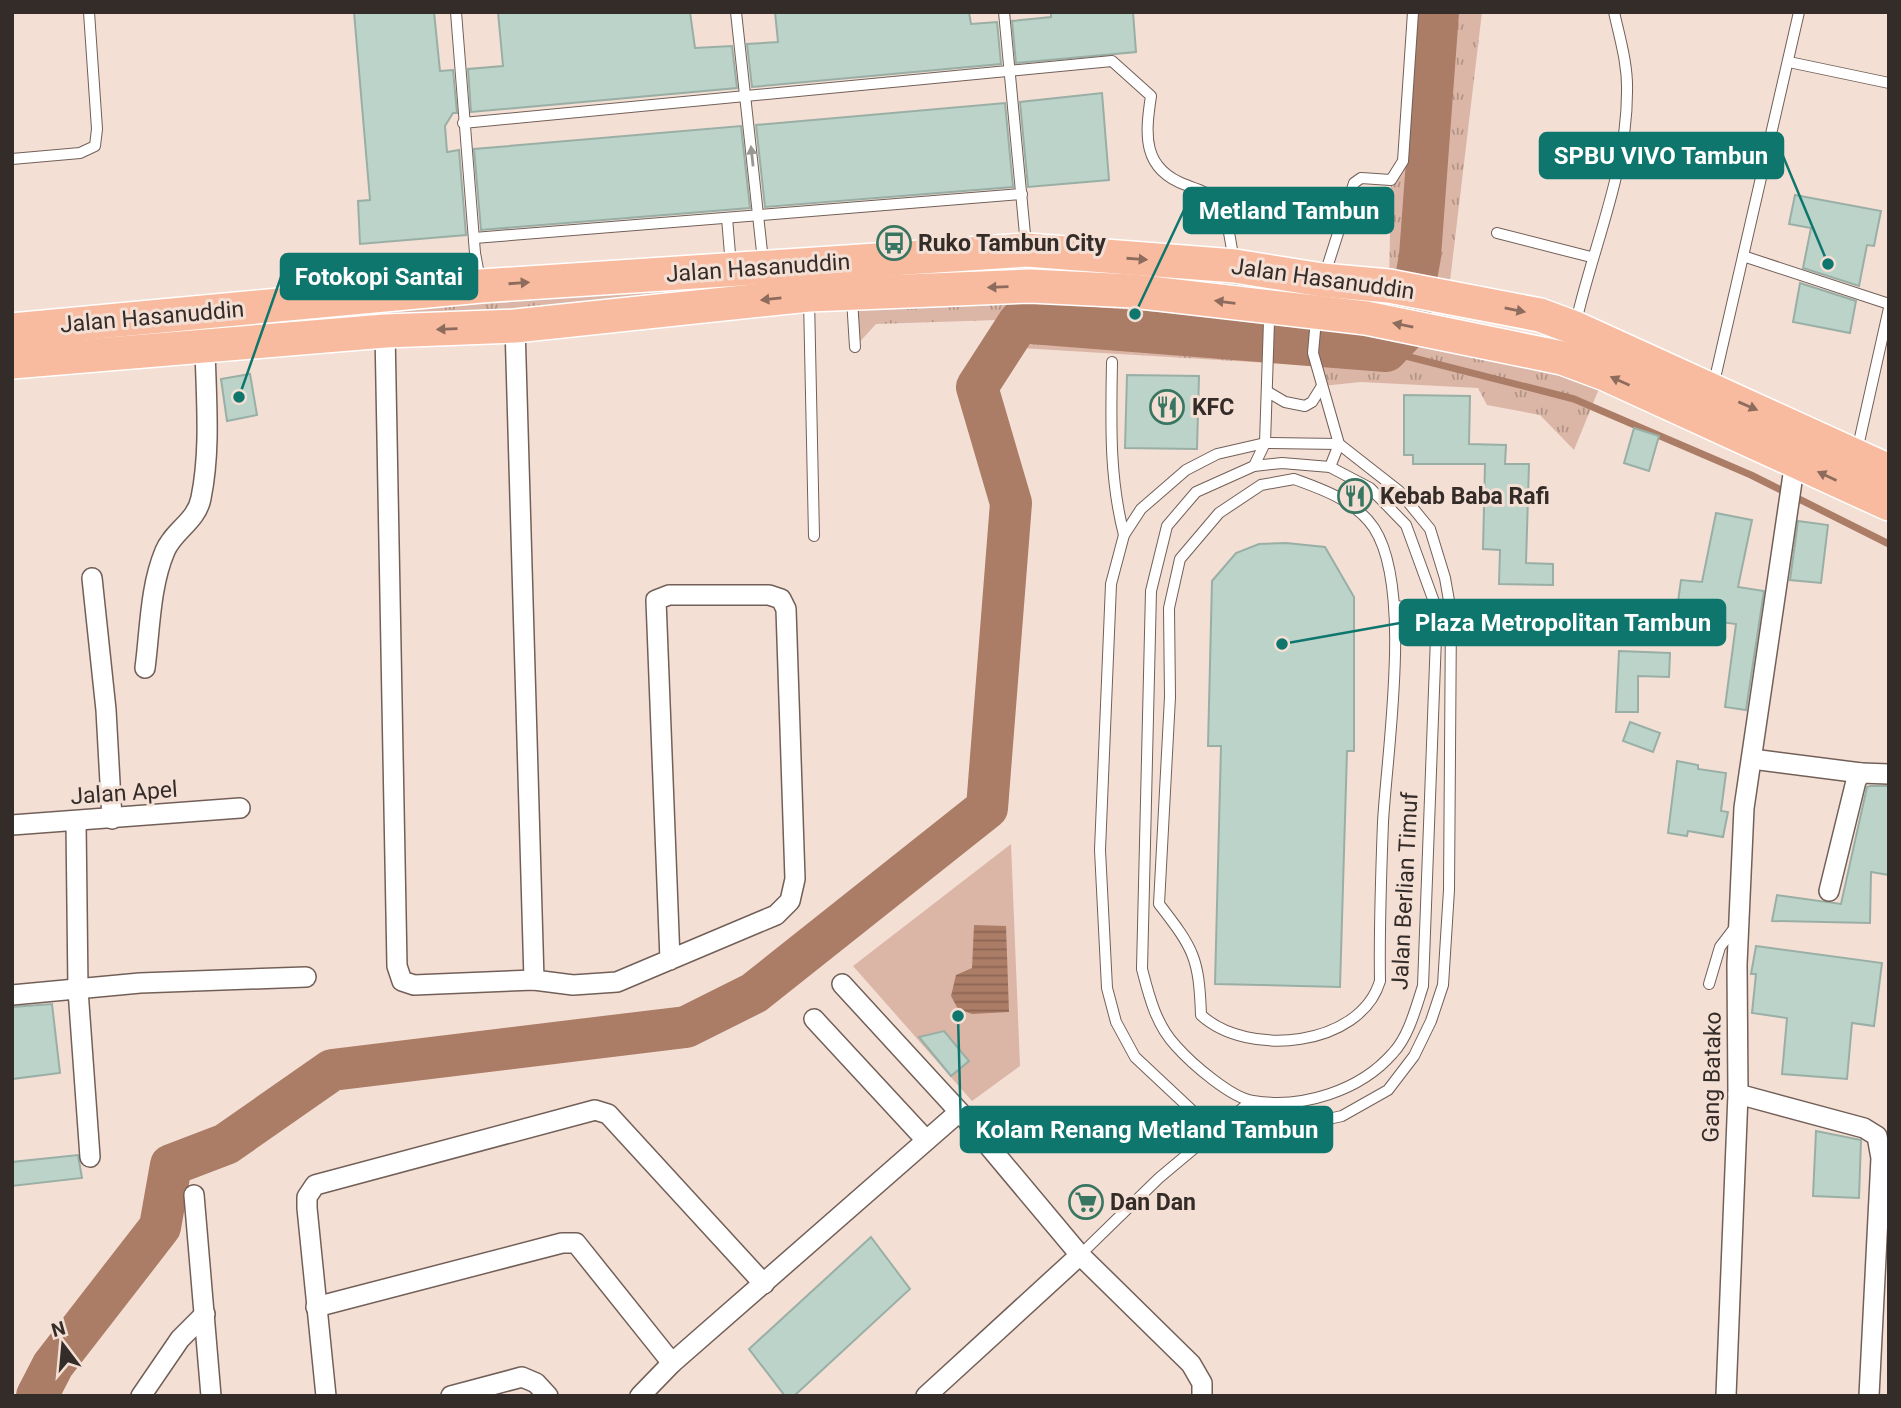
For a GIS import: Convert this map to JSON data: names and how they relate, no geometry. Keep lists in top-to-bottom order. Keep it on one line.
{"streets":{"highway":["Jalan Hasanuddin"],"street":["Jalan Apel","Gang Batako"],"lane":["Jalan Berlian Timuf"]},"crossings":[["Jalan Hasanuddin","Gang Batako"]],"places":{"bus stop":["Ruko Tambun City"],"other":["SPBU VIVO Tambun","Metland Tambun","Fotokopi Santai","Plaza Metropolitan Tambun","Kolam Renang Metland Tambun"],"restaurant":["KFC","Kebab Baba Rafi"],"supermarket":["Dan Dan"]},"north":"top"}
